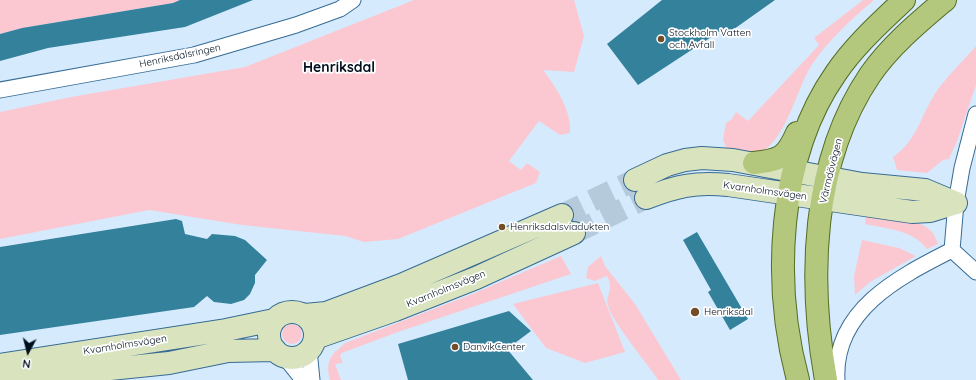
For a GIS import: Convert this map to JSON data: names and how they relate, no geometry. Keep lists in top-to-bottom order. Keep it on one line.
{"streets":{"main road":["Värmdövägen"],"street":["Henriksdalsringen","Kvarnholmsvägen"]},"crossings":[["Värmdövägen","Kvarnholmsvägen"]],"districts":["Henriksdal"],"places":["Stockholm Vatten och Avfall","Henriksdalsviadukten","Henriksdal","DanvikCenter"],"north":"bottom"}
